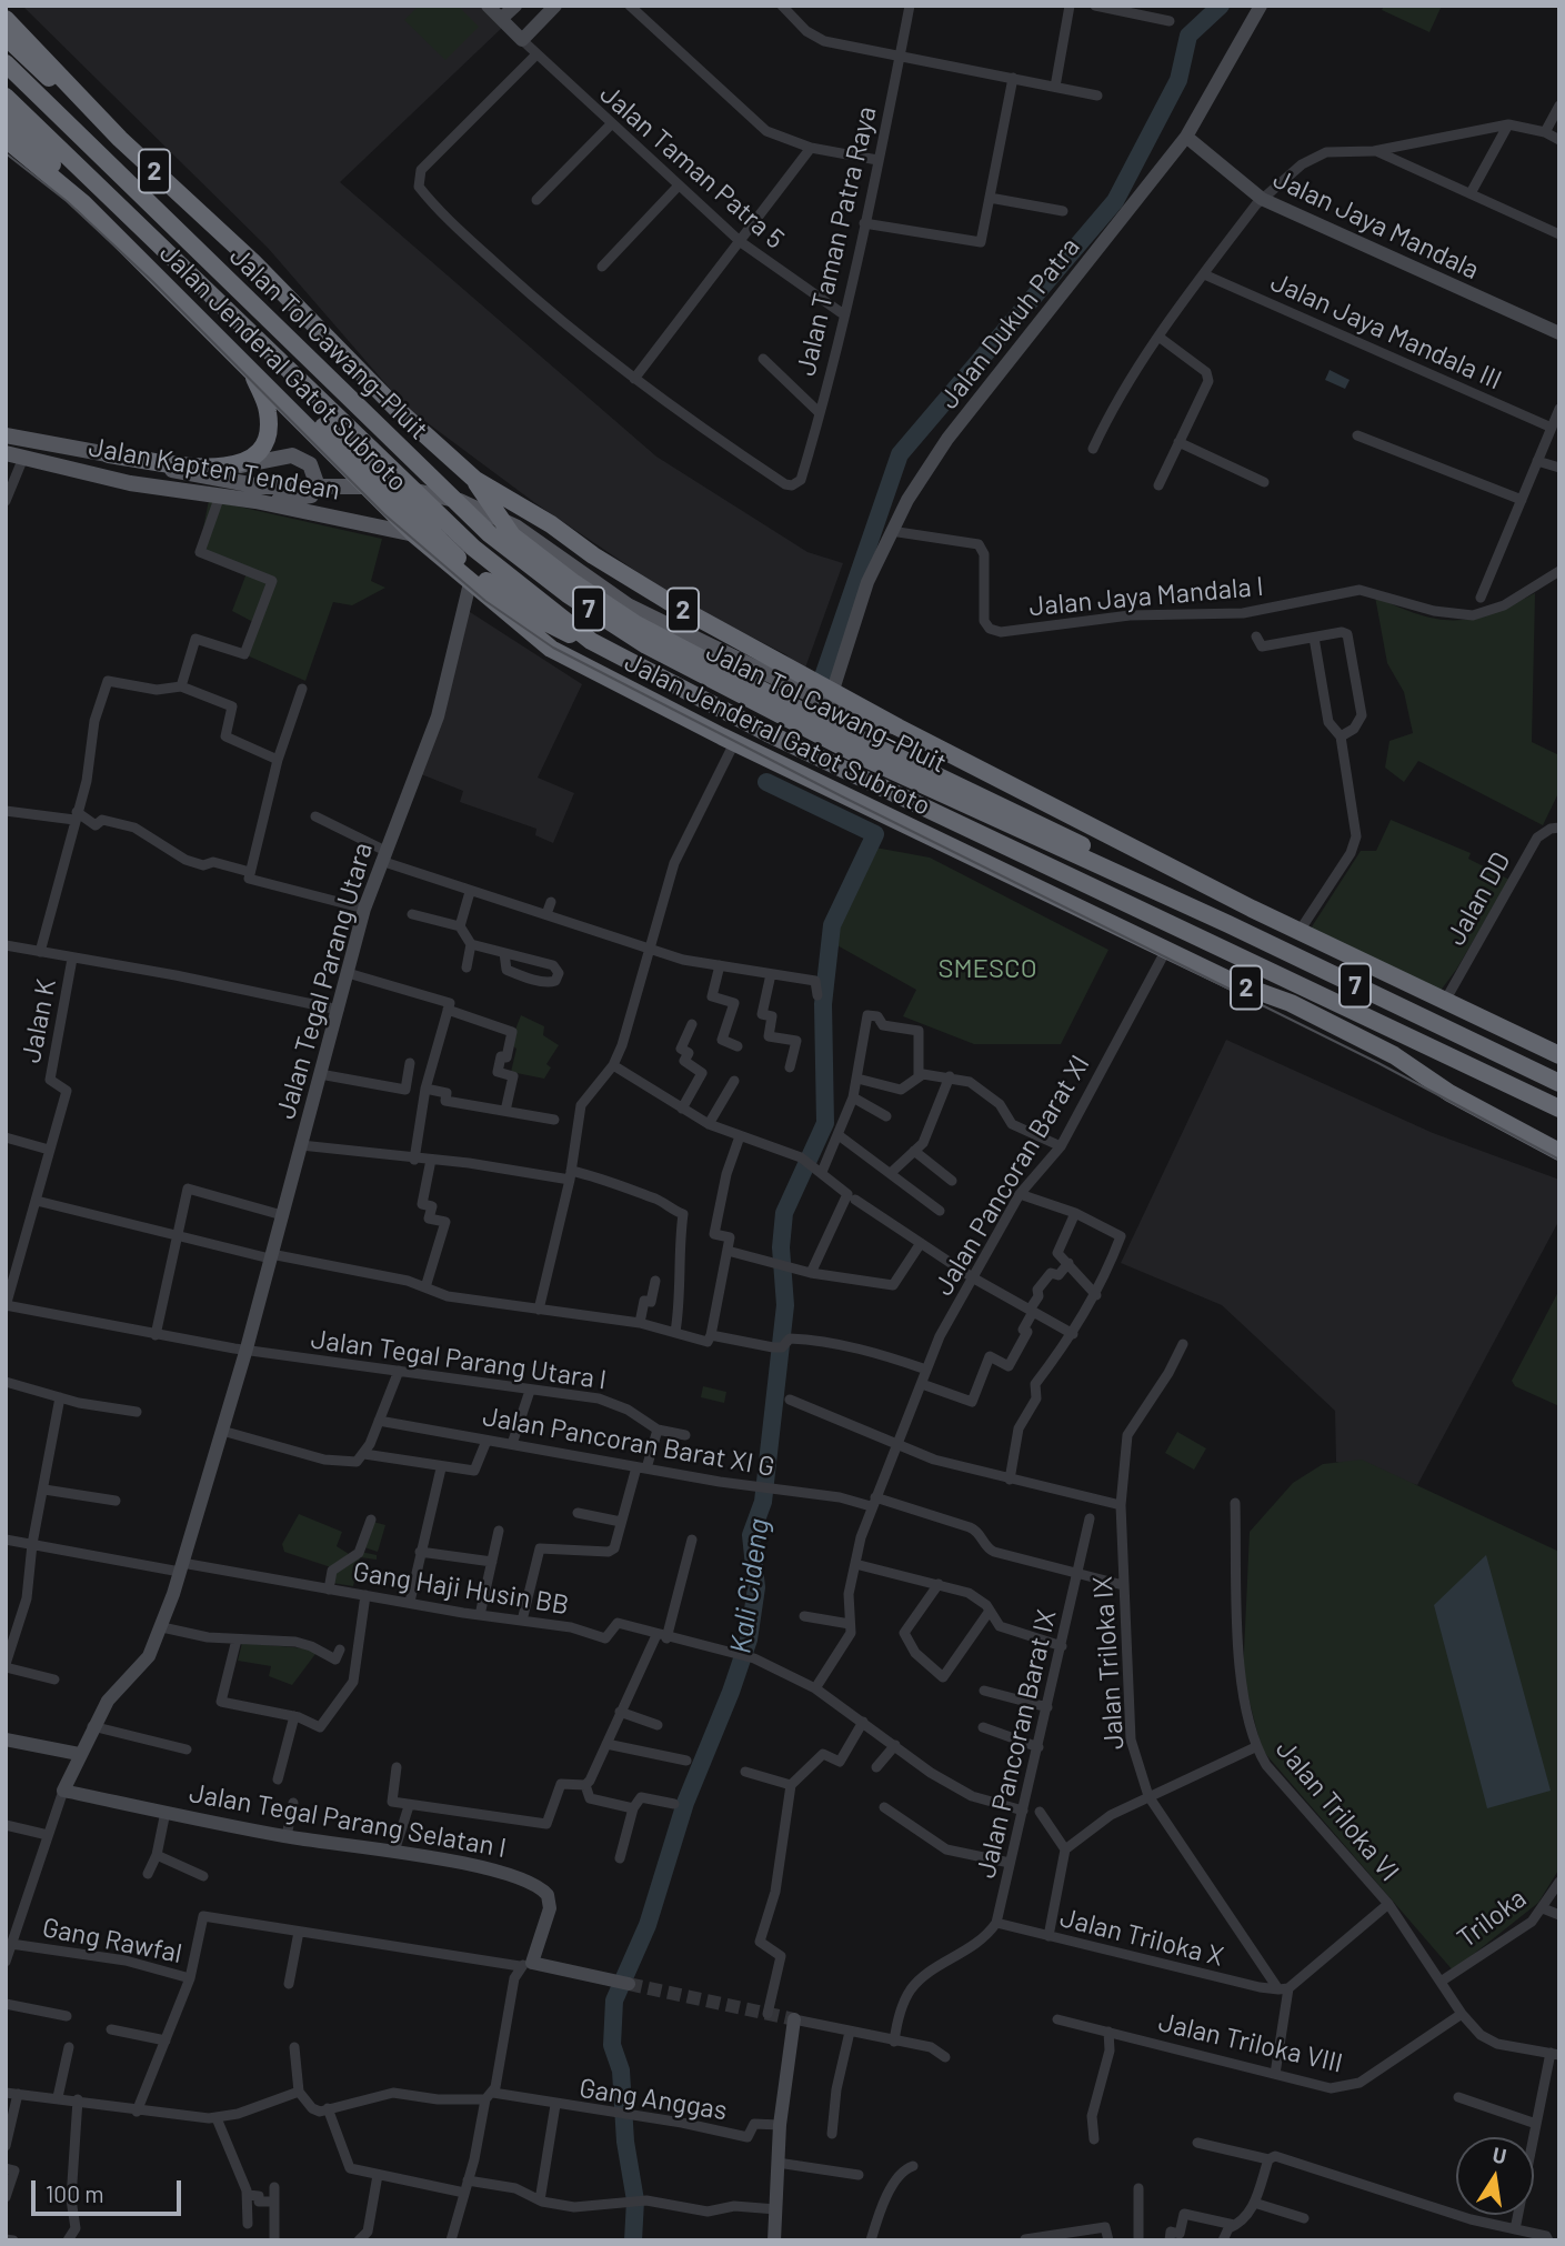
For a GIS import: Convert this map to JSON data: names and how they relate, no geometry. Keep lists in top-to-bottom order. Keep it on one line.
{"streets":{"highway":["2","Jalan Tol Cawang–Pluit","Jalan Jenderal Gatot Subroto","7"],"main road":["Jalan Kapten Tendean"],"street":["Jalan Taman Patra 5","Jalan Jaya Mandala","Jalan Taman Patra Raya","Jalan Dukuh Patra","Jalan Jaya Mandala III","Jalan Jaya Mandala I","Jalan DD","Jalan Tegal Parang Utara","Jalan K","Jalan Pancoran Barat XI","Jalan Tegal Parang Utara I","Jalan Pancoran Barat XI G","Gang Haji Husin BB","Jalan Triloka IX","Jalan Pancoran Barat IX","Jalan Triloka VI","Jalan Tegal Parang Selatan I","Triloka","Jalan Triloka X","Gang Rawfal","Jalan Triloka VIII","Gang Anggas"]},"crossings":[["Jalan Taman Patra 5","Jalan Taman Patra Raya"],["2","Jalan Jenderal Gatot Subroto"],["Jalan Jaya Mandala","Jalan Dukuh Patra"],["Jalan Dukuh Patra","Jalan Jenderal Gatot Subroto"],["Jalan Dukuh Patra","Jalan Jaya Mandala I"],["Jalan Tol Cawang–Pluit","Jalan Jenderal Gatot Subroto"],["Jalan Jenderal Gatot Subroto","Jalan Kapten Tendean"],["Jalan Jenderal Gatot Subroto","Jalan DD"],["Jalan Jenderal Gatot Subroto","Jalan Tegal Parang Utara"],["Jalan Jenderal Gatot Subroto","Jalan Pancoran Barat XI"],["Jalan Tegal Parang Utara","Jalan Tegal Parang Utara I"],["Jalan Tegal Parang Utara","Gang Haji Husin BB"],["Jalan Tegal Parang Utara","Jalan Tegal Parang Selatan I"],["Jalan K","Jalan Tegal Parang Utara I"],["Jalan Pancoran Barat XI","Jalan Pancoran Barat XI G"],["Jalan Pancoran Barat XI","Gang Haji Husin BB"],["Jalan Pancoran Barat XI G","Jalan Triloka IX"],["Jalan Pancoran Barat XI G","Jalan Pancoran Barat IX"],["Gang Haji Husin BB","Jalan Pancoran Barat IX"],["Jalan Triloka IX","Jalan Triloka X"],["Jalan Pancoran Barat IX","Jalan Triloka X"],["Jalan Triloka VI","Triloka"],["Jalan Triloka VI","Jalan Triloka VIII"]],"water":["Kali Cideng"],"parks":["SMESCO"],"scale_bar":"100 m","north":"top"}
